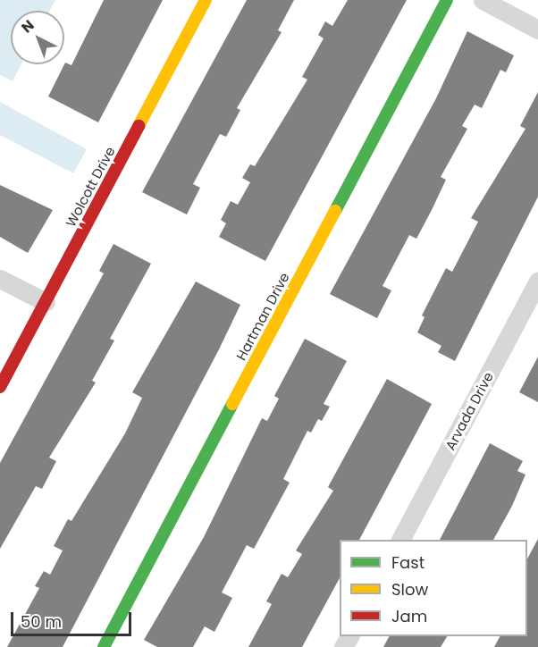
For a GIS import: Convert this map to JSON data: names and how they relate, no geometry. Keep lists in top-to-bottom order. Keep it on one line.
{"streets":{"street":["Wolcott Drive","Hartman Drive","Arvada Drive"]},"legend":["Fast","Slow","Jam"],"scale_bar":"50 m","north":"top left"}
